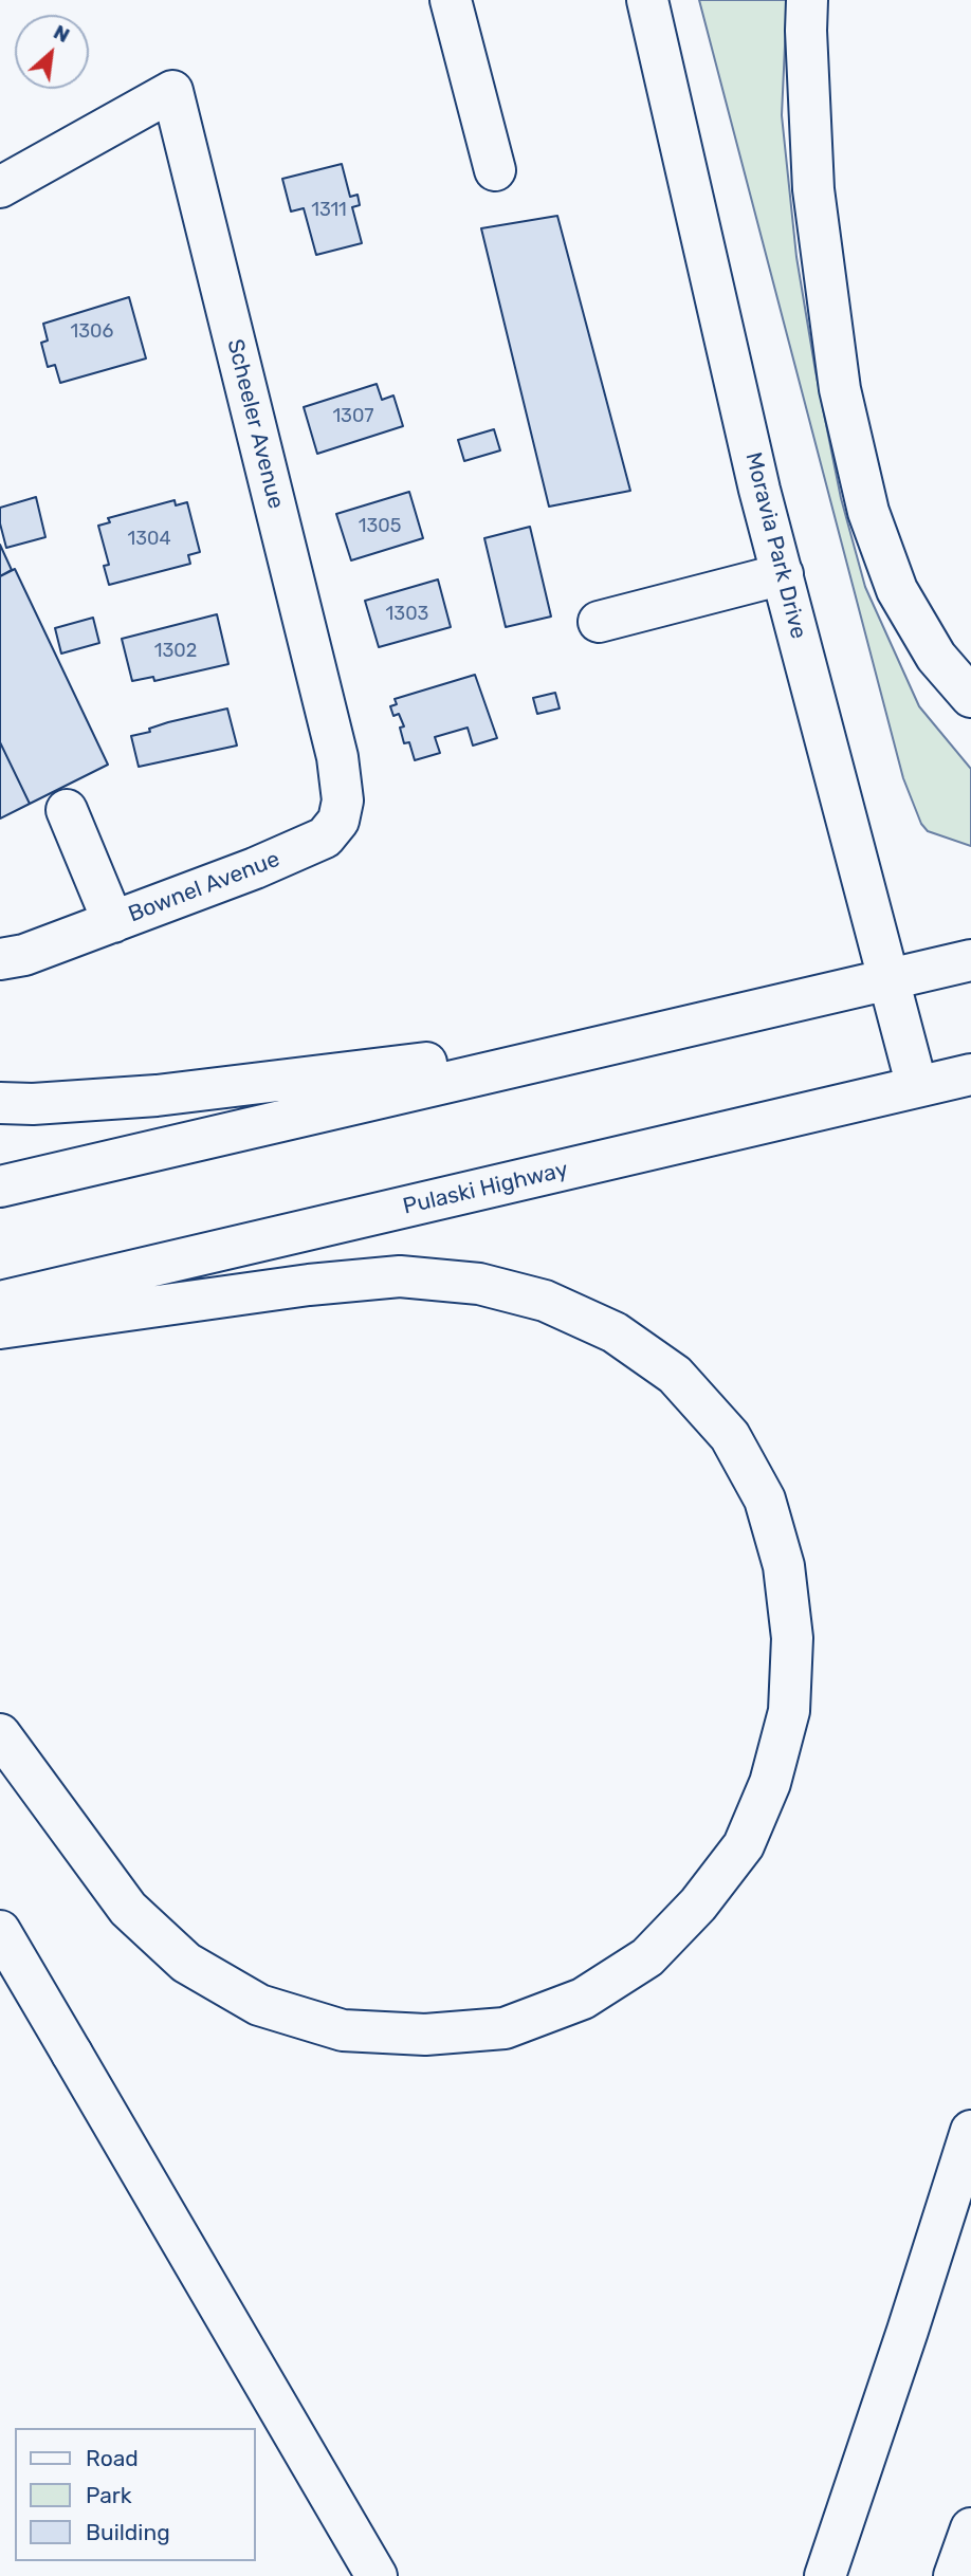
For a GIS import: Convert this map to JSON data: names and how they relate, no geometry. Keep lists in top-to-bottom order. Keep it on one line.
{"streets":{"main road":["Scheeler Avenue","Moravia Park Drive","Bownel Avenue","Pulaski Highway"]},"crossings":[["Scheeler Avenue","Bownel Avenue"],["Moravia Park Drive","Pulaski Highway"]],"house_numbers":["1311","1306","1307","1305","1304","1303","1302"],"legend":["Road","Park","Building"],"north":"top right"}
